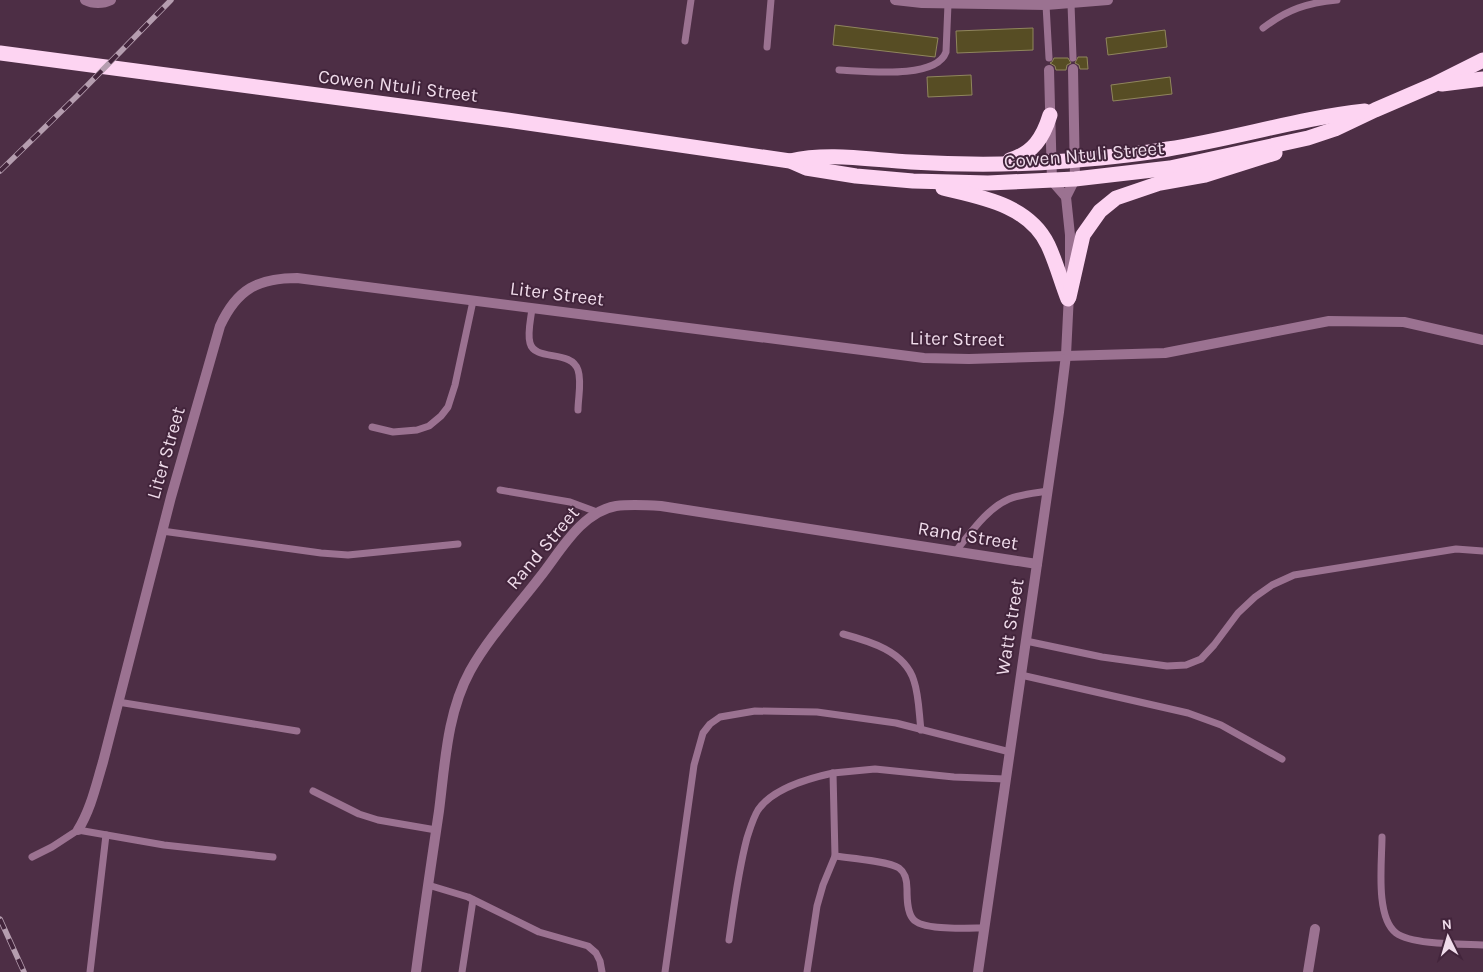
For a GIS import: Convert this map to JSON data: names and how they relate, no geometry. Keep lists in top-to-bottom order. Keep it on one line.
{"streets":{"highway":["Cowen Ntuli Street"],"street":["Liter Street","Rand Street","Watt Street"]},"crossings":[["Liter Street","Watt Street"],["Rand Street","Watt Street"]],"north":"top"}
